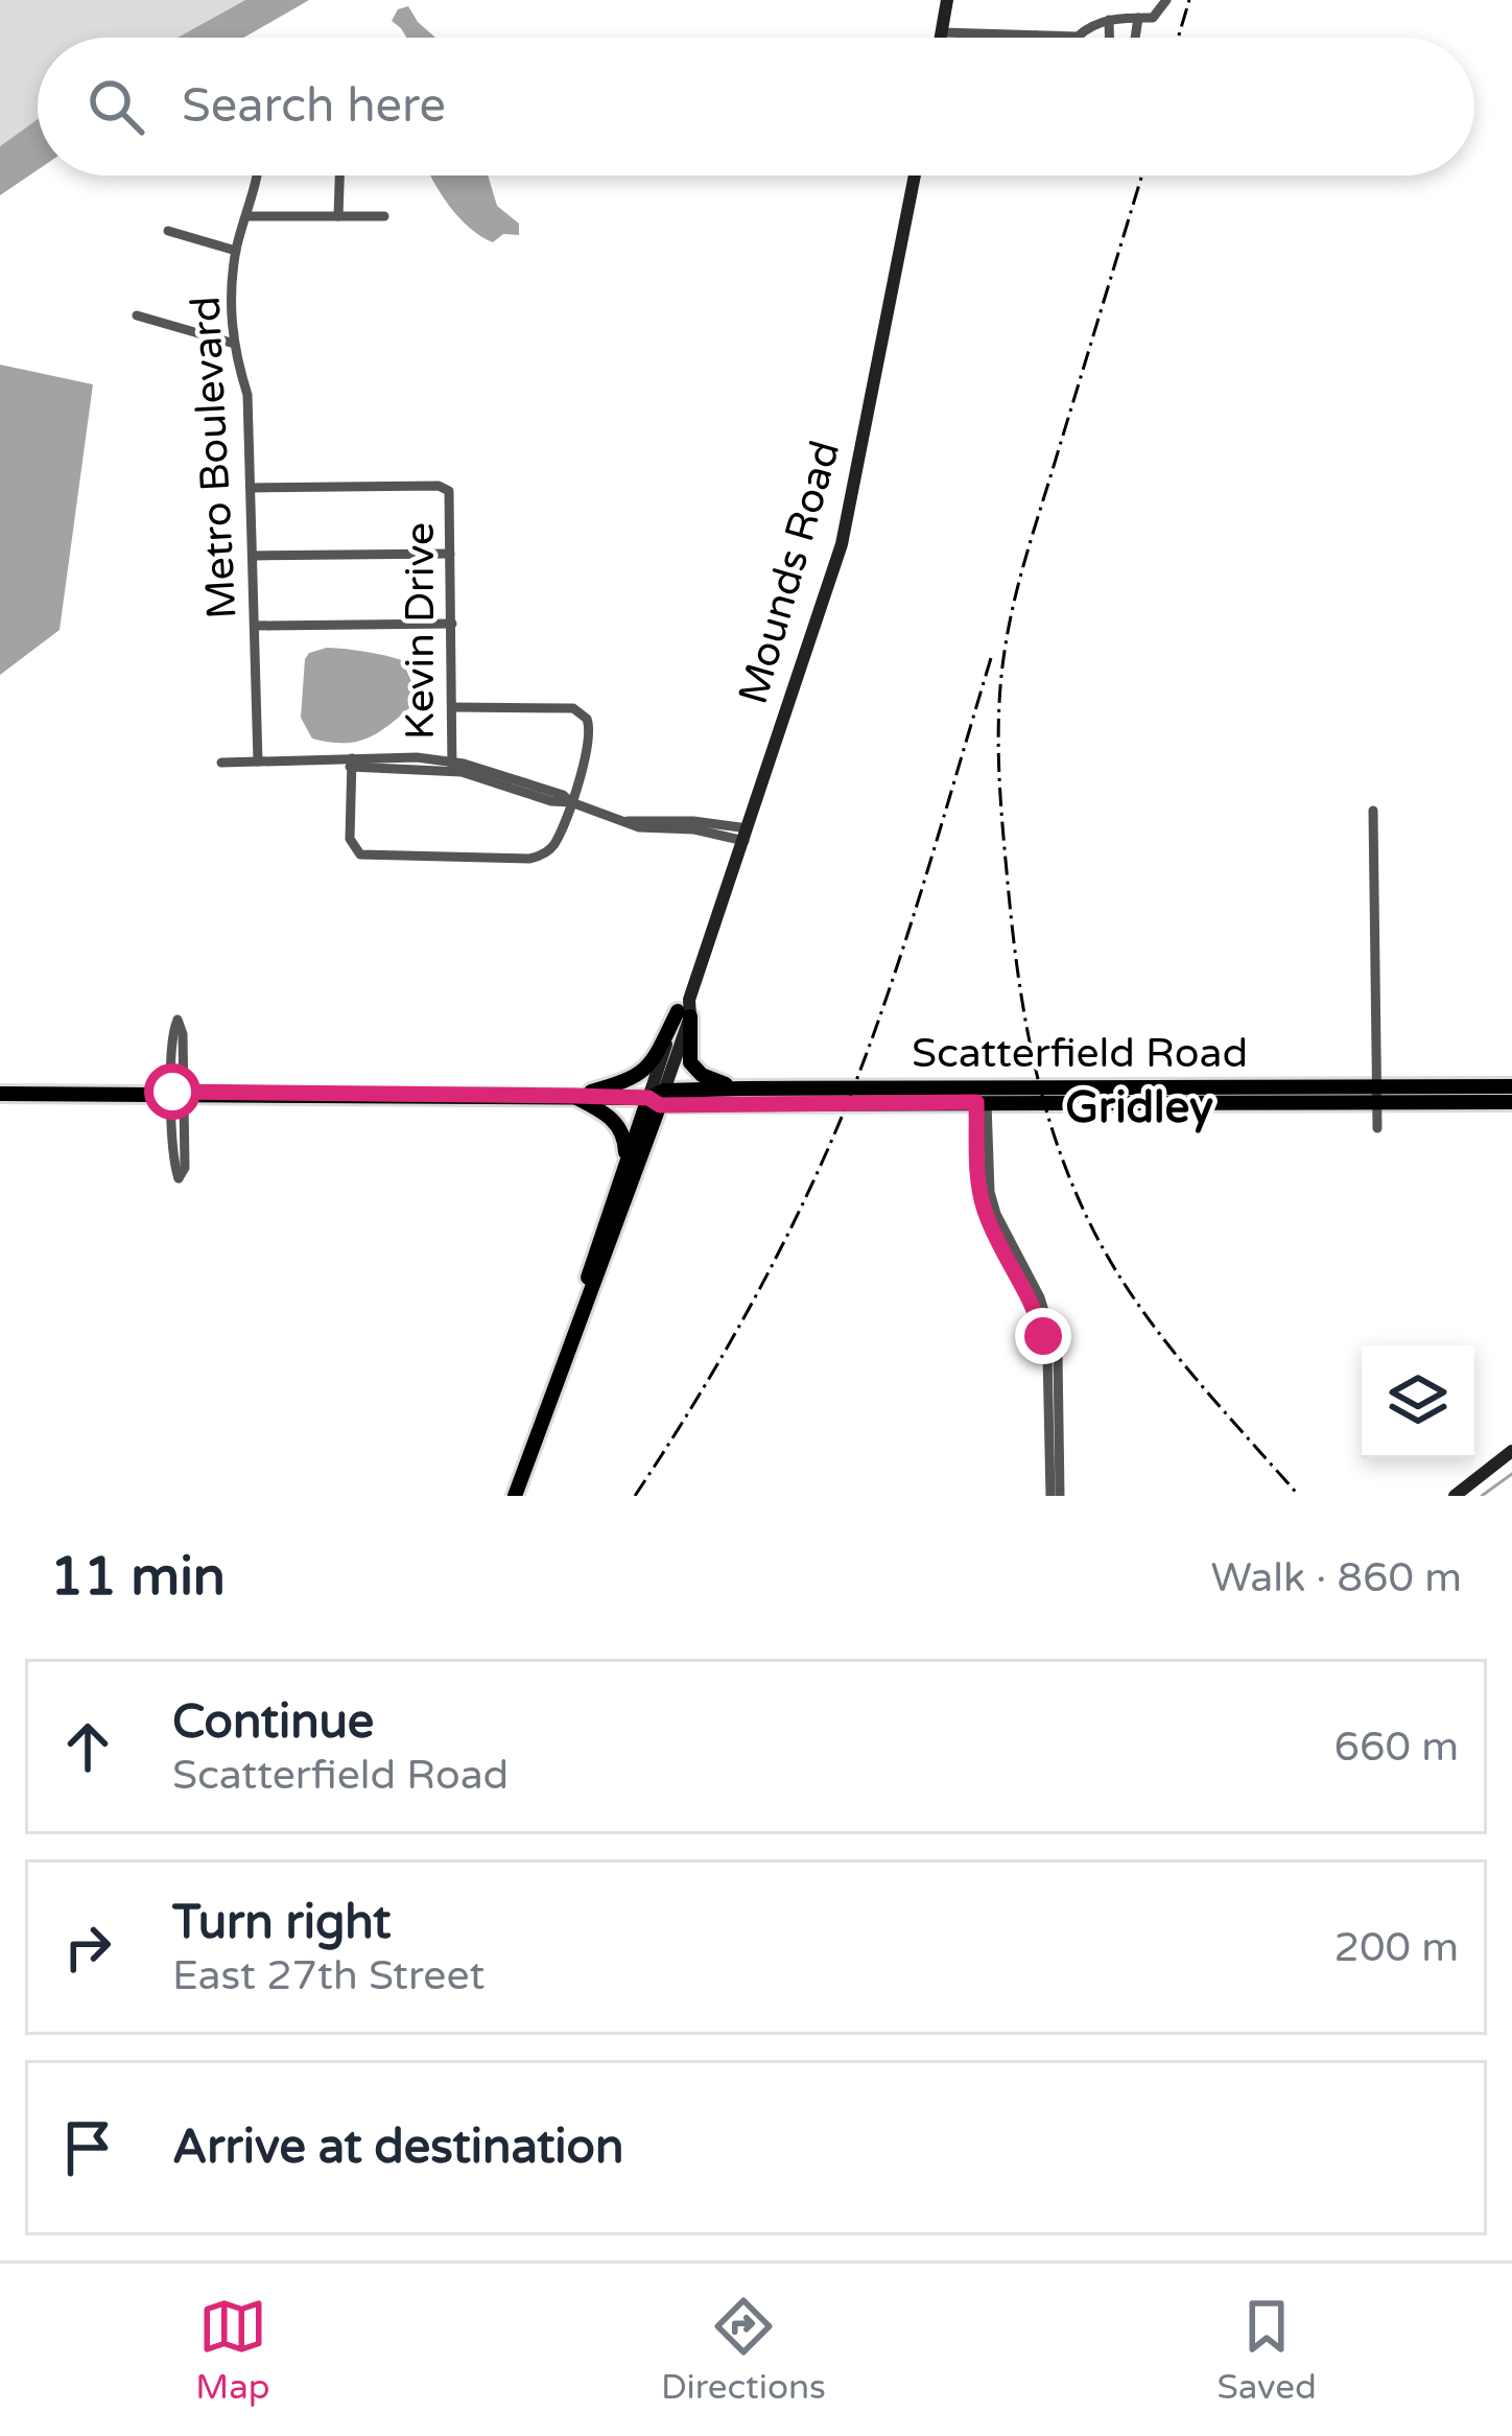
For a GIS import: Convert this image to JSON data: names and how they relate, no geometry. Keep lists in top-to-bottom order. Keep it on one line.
{"streets":{"main road":["Mounds Road","Scatterfield Road"],"street":["Metro Boulevard","Kevin Drive"]},"crossings":[["Metro Boulevard","Kevin Drive"],["Mounds Road","Scatterfield Road"]],"districts":["Gridley"],"page":{"search":"Search here","heading":["11 min","Walk · 860 m"],"list":[["Continue","Scatterfield Road","660 m"],["Turn right","East 27th Street","200 m"],"Arrive at destination"],"nav":["Map","Directions","Saved"]}}
